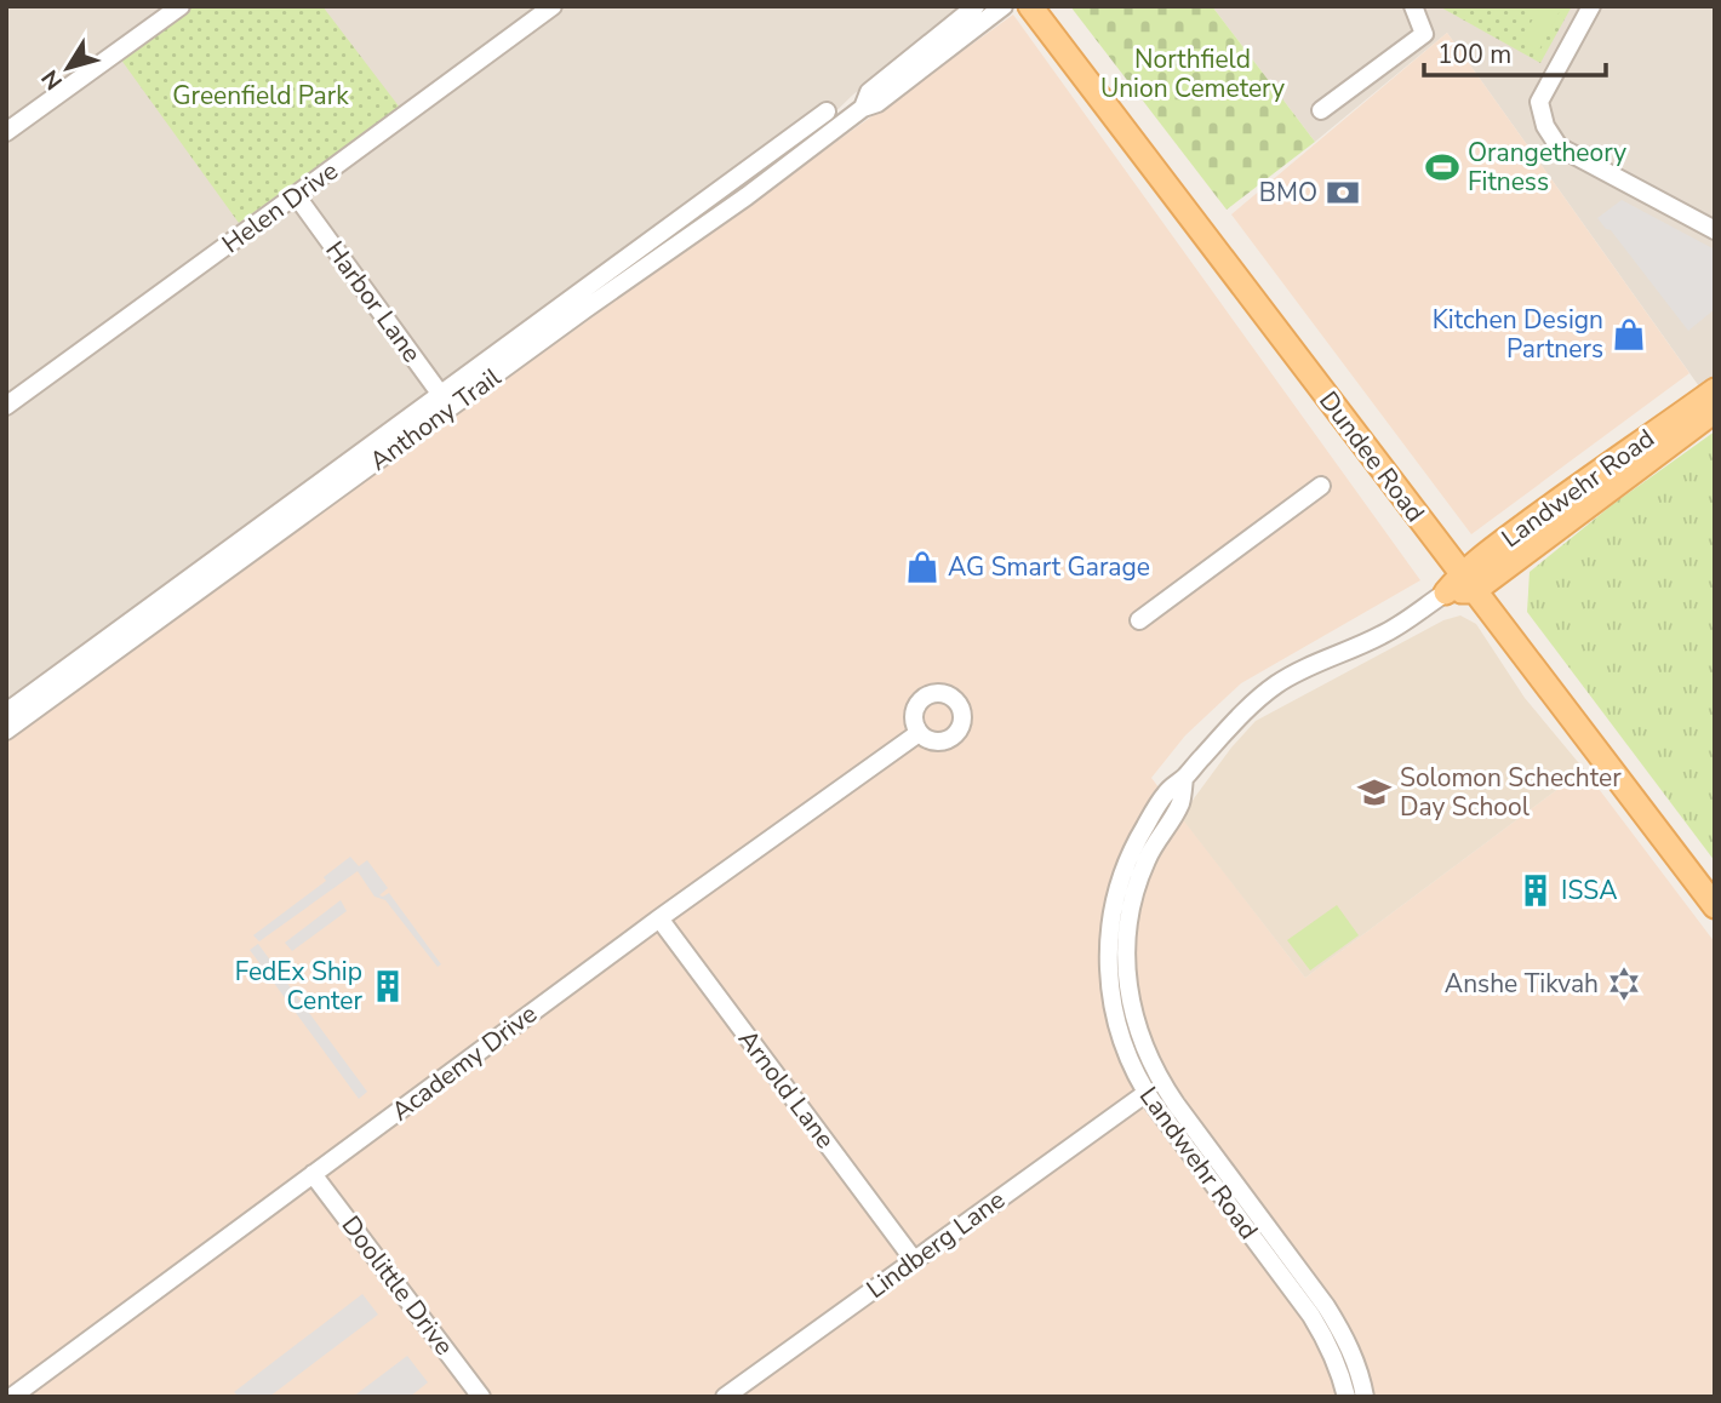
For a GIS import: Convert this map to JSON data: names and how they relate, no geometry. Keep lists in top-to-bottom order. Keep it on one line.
{"streets":{"main road":["Dundee Road","Landwehr Road"],"street":["Helen Drive","Harbor Lane","Anthony Trail","Academy Drive","Arnold Lane","Lindberg Lane","Doolittle Drive"]},"crossings":[["Helen Drive","Harbor Lane"],["Harbor Lane","Anthony Trail"],["Dundee Road","Landwehr Road"],["Landwehr Road","Lindberg Lane"],["Academy Drive","Arnold Lane"],["Academy Drive","Doolittle Drive"],["Arnold Lane","Lindberg Lane"]],"parks":["Northfield Union Cemetery","Greenfield Park"],"places":{"sports":["Orangetheory Fitness"],"bank":["BMO"],"shop":["Kitchen Design Partners","AG Smart Garage"],"school or university":["Solomon Schechter Day School"],"building":["ISSA","FedEx Ship Center"],"synagogue":["Anshe Tikvah"]},"scale_bar":"100 m","north":"bottom left"}
